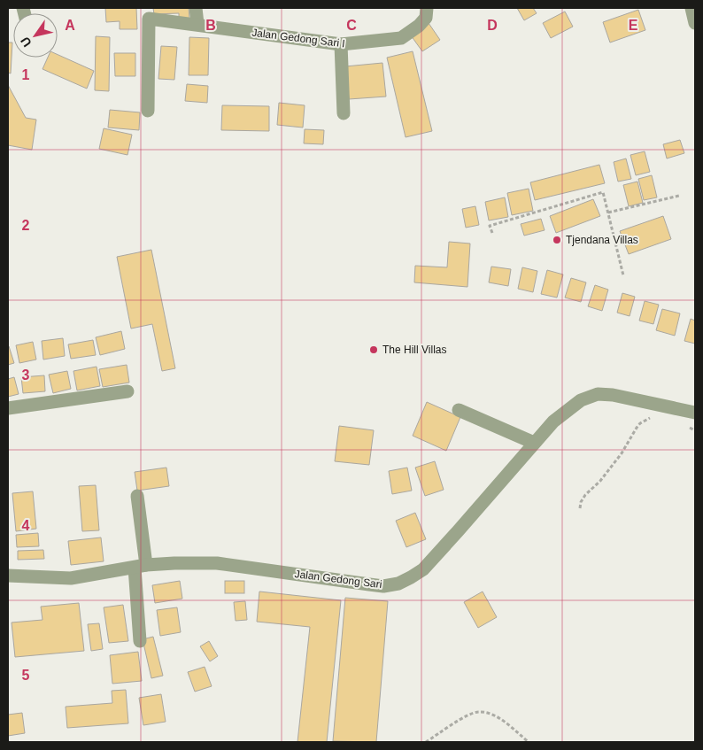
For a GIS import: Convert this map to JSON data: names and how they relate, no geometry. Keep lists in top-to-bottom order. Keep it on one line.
{"streets":{"street":["Jalan Gedong Sari I","Jalan Gedong Sari"]},"places":["Tjendana Villas","The Hill Villas"],"north":"bottom left","grid":{"columns":["A","B","C","D","E"],"rows":["1","2","3","4","5"]}}
